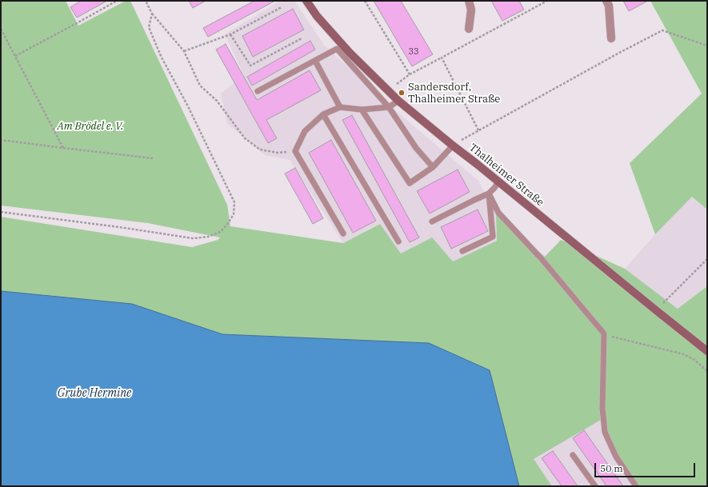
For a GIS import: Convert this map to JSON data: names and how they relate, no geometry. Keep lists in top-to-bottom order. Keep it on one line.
{"streets":{"street":["Thalheimer Straße"]},"water":["Grube Hermine"],"parks":["Am Brödel e. V."],"places":["Sandersdorf, Thalheimer Straße"],"house_numbers":["33"],"scale_bar":"50 m"}
